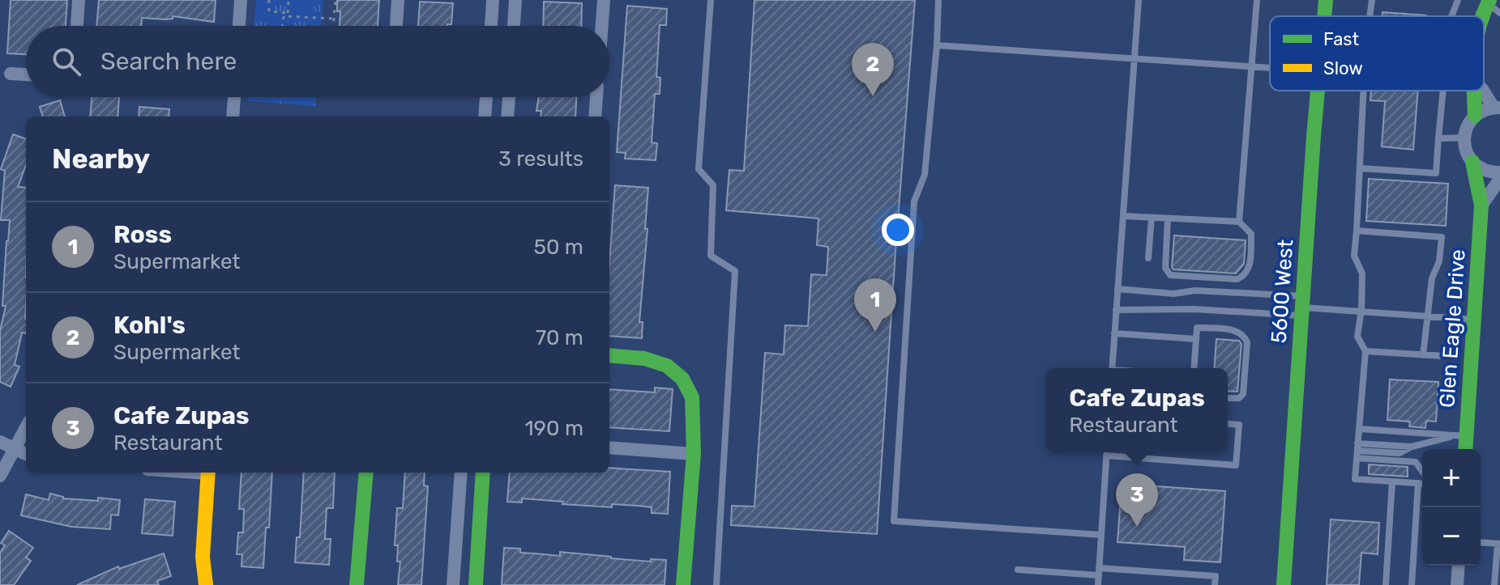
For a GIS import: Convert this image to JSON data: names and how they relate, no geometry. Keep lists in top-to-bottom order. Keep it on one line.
{"streets":{"street":["5600 West","Glen Eagle Drive"]},"legend":["Fast","Slow"],"page":{"search":"Search here","pins":["2","1","3"],"heading":["Nearby","3 results"],"list":[{"mark":"1","name":"Ross","note":"Supermarket","value":"50 m"},{"mark":"2","name":"Kohl's","note":"Supermarket","value":"70 m"},{"mark":"3","name":"Cafe Zupas","note":"Restaurant","value":"190 m"}],"popup":["Cafe Zupas","Restaurant"],"map_buttons":["+","−"]}}
